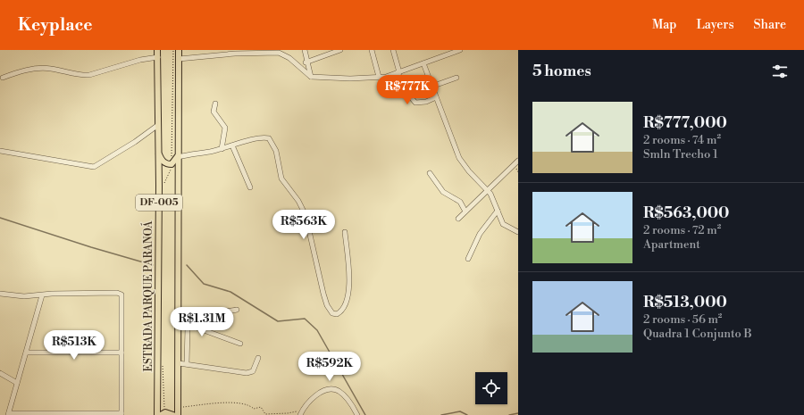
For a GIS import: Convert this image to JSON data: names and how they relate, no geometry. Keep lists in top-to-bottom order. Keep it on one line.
{"streets":{"main road":["DF-005","ESTRADA PARQUE PARANOÁ"]},"page":{"header":"Keyplace","nav":["Map","Layers","Share"],"heading":"5 homes","price":["R$777K","R$563K","R$1.31M","R$513K","R$592K"],"list":[{"name":"R$777,000","note":"2 rooms · 74 m² · Smln Trecho 1"},{"name":"R$563,000","note":"2 rooms · 72 m² · Apartment"},{"name":"R$513,000","note":"2 rooms · 56 m² · Quadra 1 Conjunto B"}]}}
